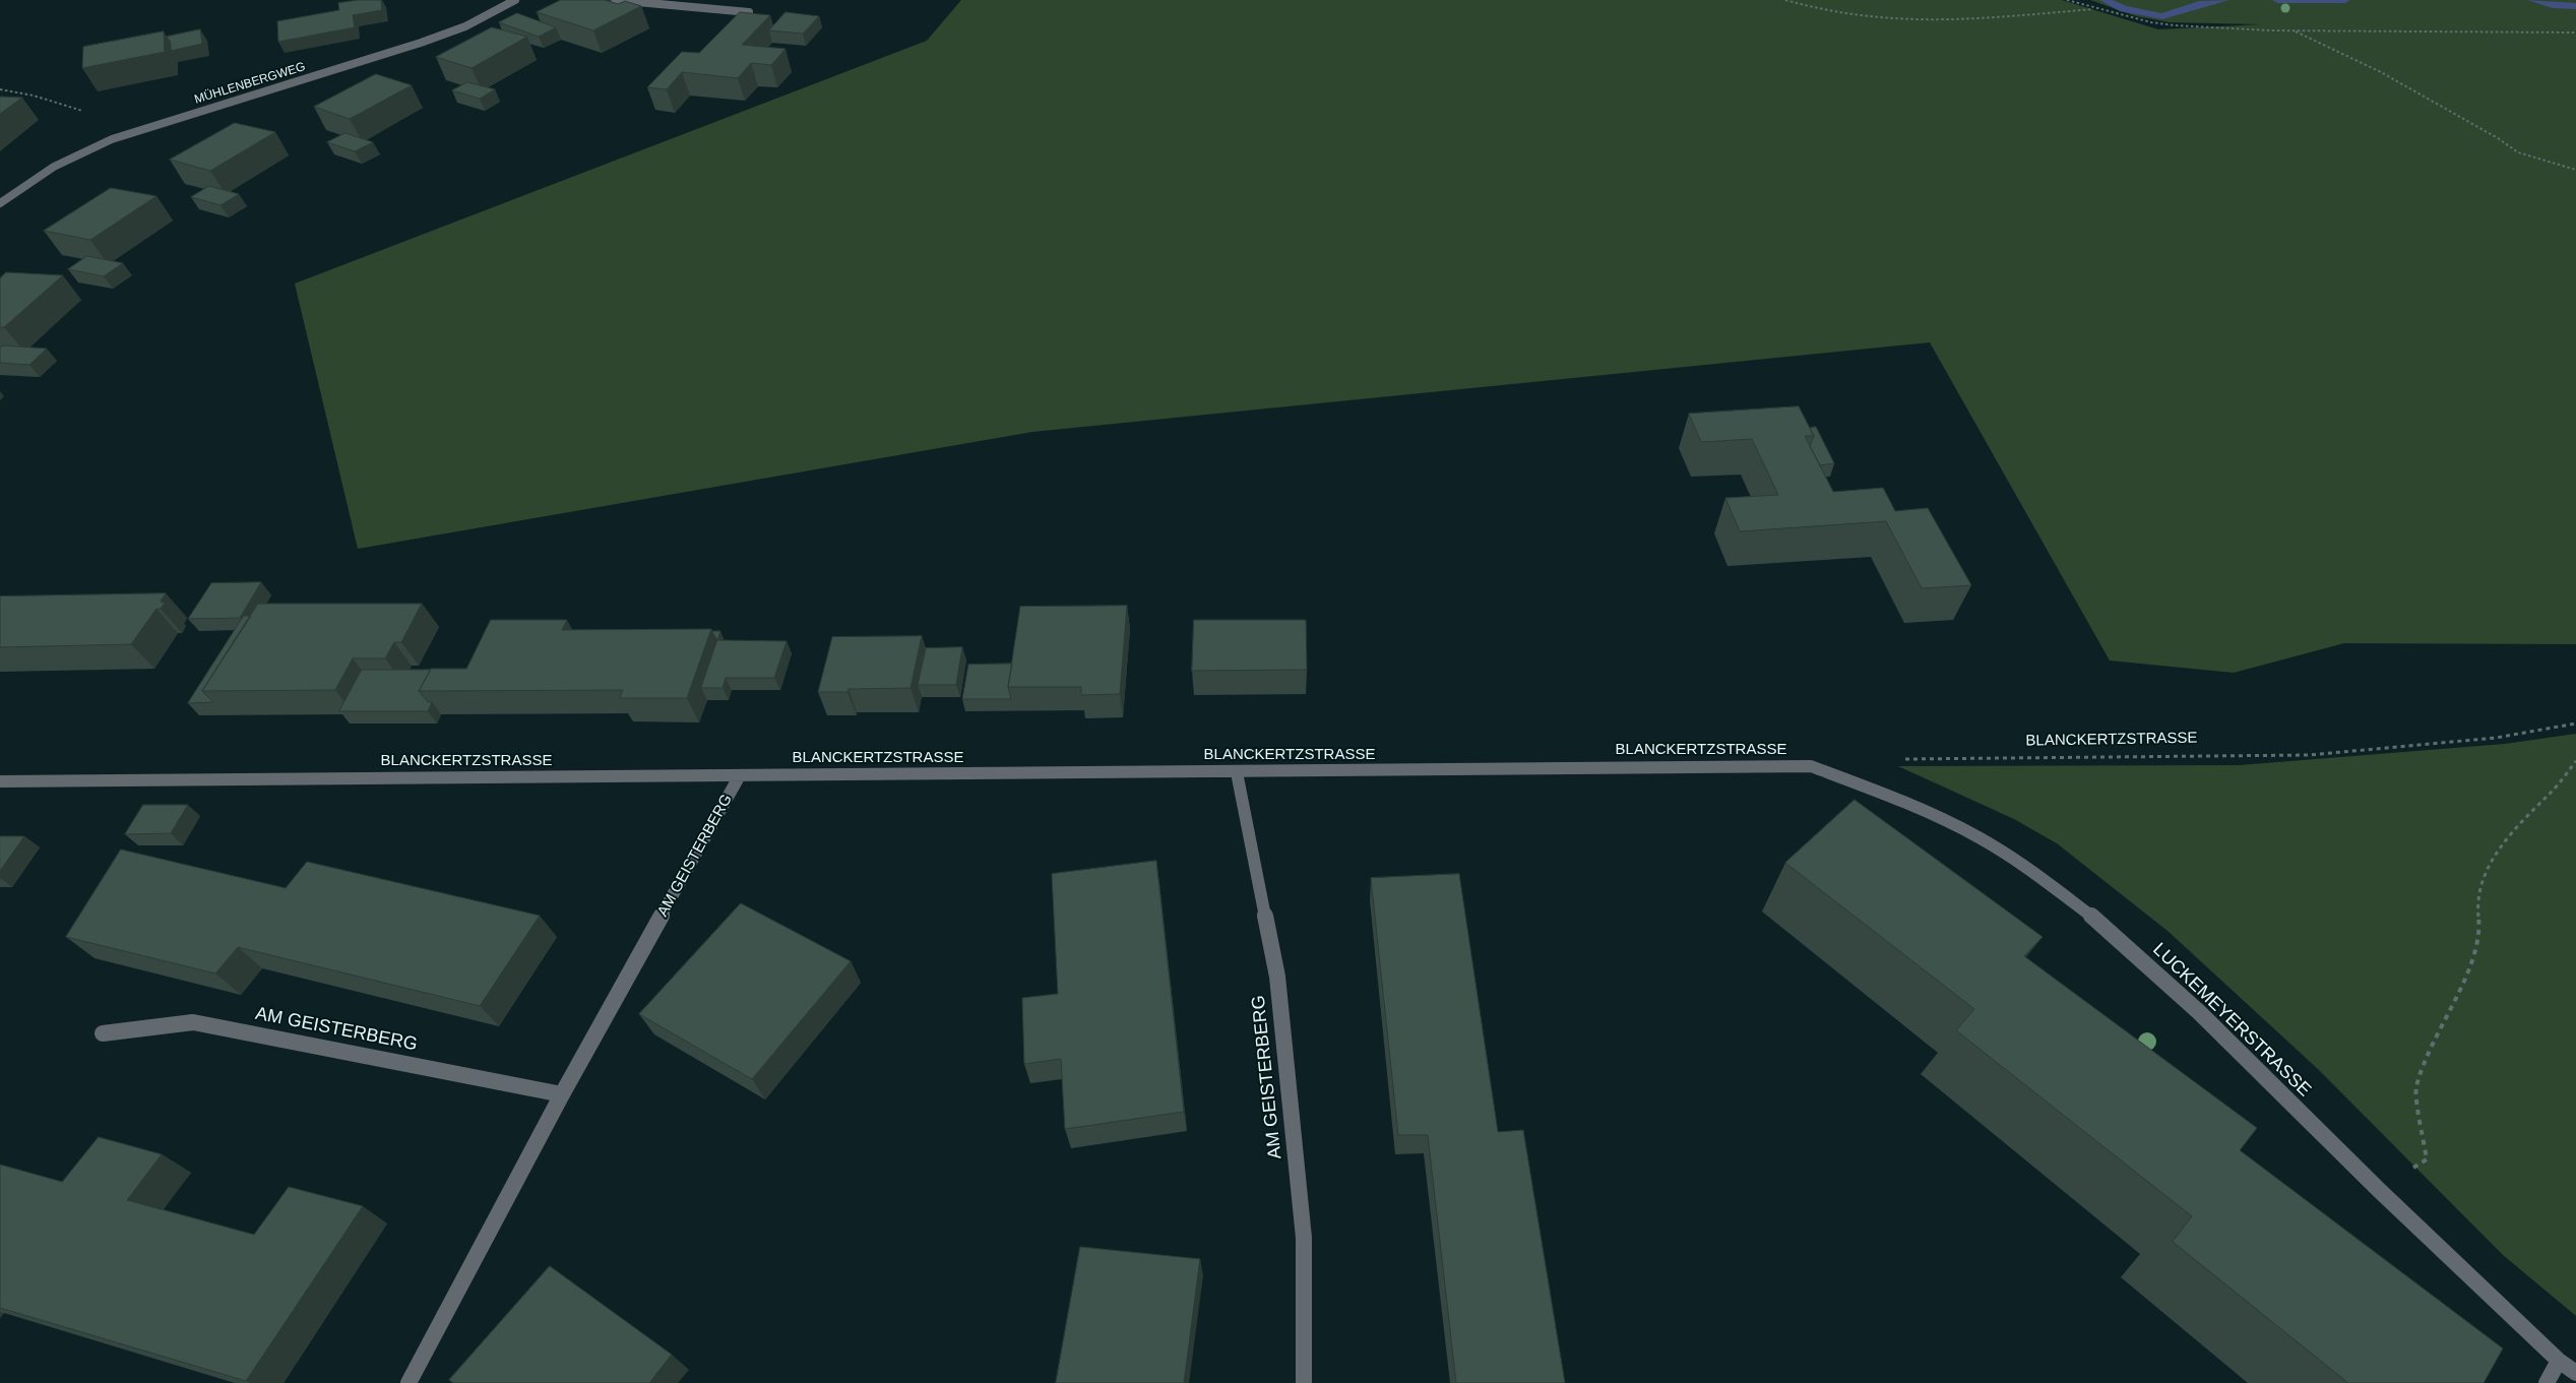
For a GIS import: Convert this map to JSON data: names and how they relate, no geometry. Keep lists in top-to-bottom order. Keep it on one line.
{"streets":{"street":["MÜHLENBERGWEG","BLANCKERTZSTRASSE","AM GEISTERBERG","LUCKEMEYERSTRASSE"]},"crossings":[["BLANCKERTZSTRASSE","AM GEISTERBERG"],["BLANCKERTZSTRASSE","LUCKEMEYERSTRASSE"]]}
